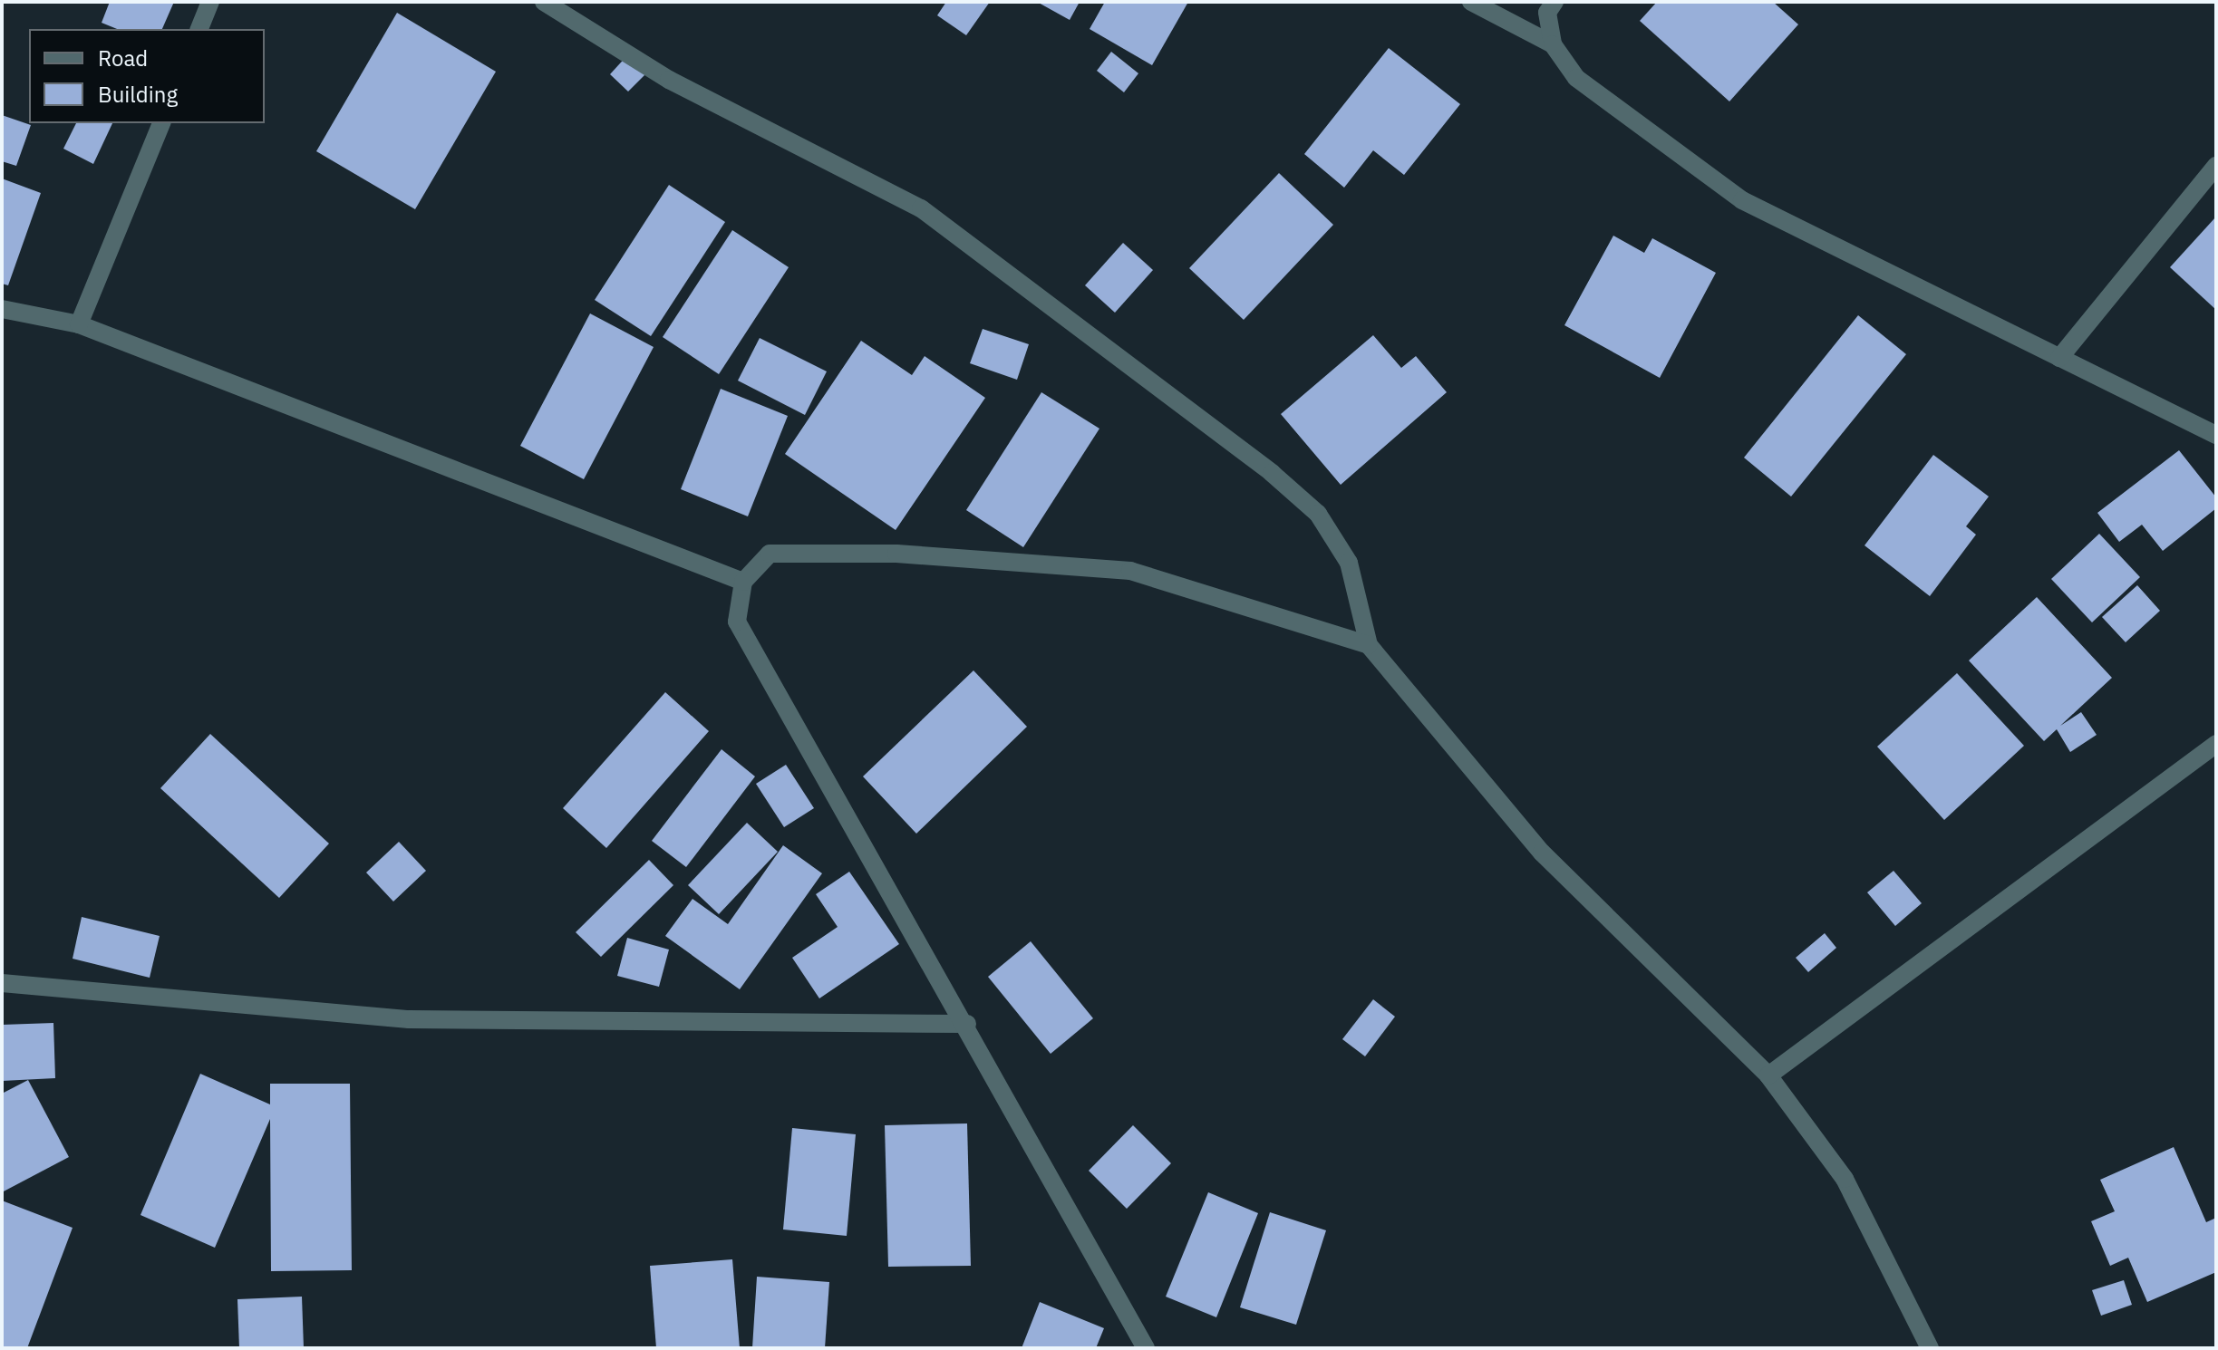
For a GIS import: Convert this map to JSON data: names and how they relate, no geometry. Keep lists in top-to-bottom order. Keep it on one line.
{"legend":["Road","Building"]}
